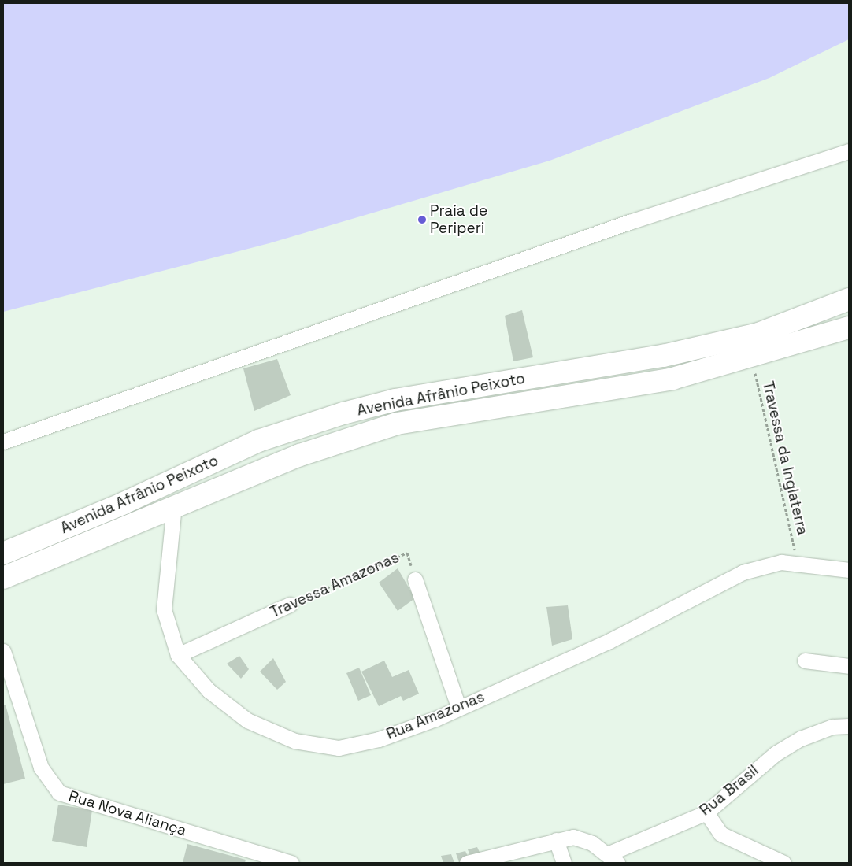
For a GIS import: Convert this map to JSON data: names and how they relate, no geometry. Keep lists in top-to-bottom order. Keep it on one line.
{"streets":{"main road":["Avenida Afrânio Peixoto"],"street":["Travessa Amazonas","Rua Amazonas","Rua Brasil","Rua Nova Aliança"],"path":["Travessa da Inglaterra"]},"crossings":[["Avenida Afrânio Peixoto","Travessa da Inglaterra"],["Avenida Afrânio Peixoto","Rua Amazonas"],["Travessa da Inglaterra","Rua Amazonas"],["Travessa Amazonas","Rua Amazonas"]],"places":["Praia de Periperi"]}
